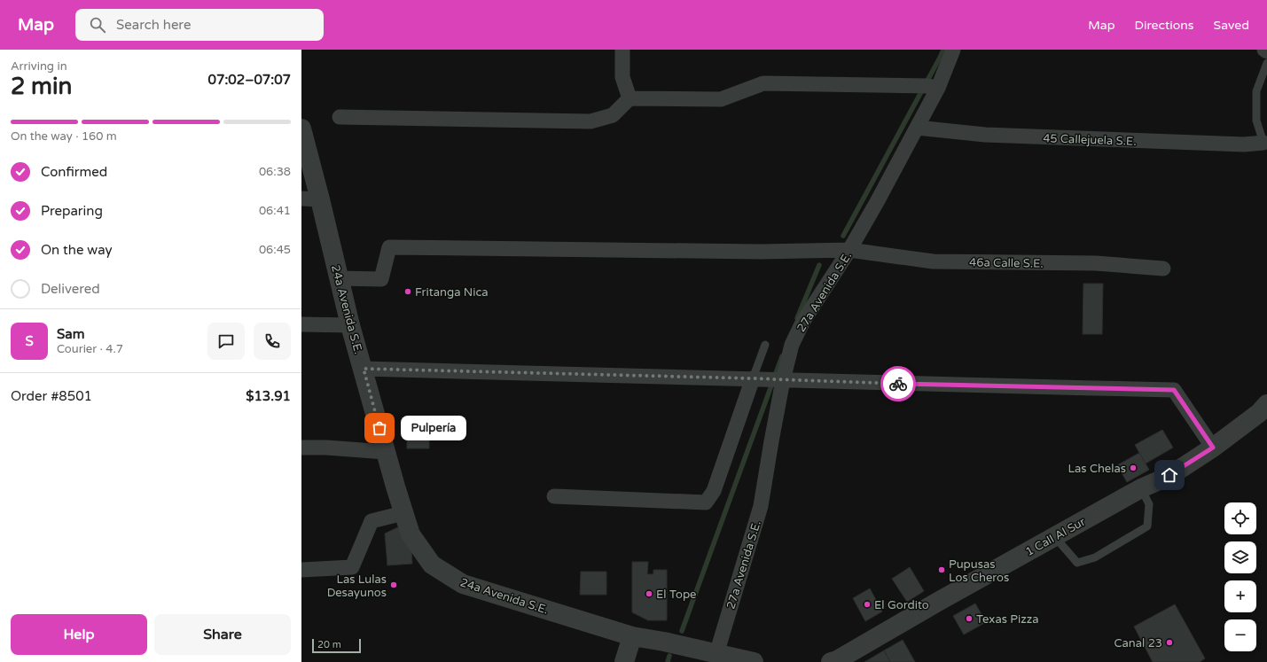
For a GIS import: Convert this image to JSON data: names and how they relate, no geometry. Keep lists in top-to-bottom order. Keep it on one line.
{"streets":{"street":["45 Callejuela S.E.","46a Calle S.E.","27a Avenida S.E.","24a Avenida S.E.","1 Call Al Sur"]},"crossings":[["45 Callejuela S.E.","27a Avenida S.E."],["46a Calle S.E.","27a Avenida S.E."],["46a Calle S.E.","24a Avenida S.E."],["27a Avenida S.E.","24a Avenida S.E."]],"places":["Fritanga Nica","Pulpería","Las Chelas","Pupusas Los Cheros","Las Lulas Desayunos","El Tope","El Gordito","Texas Pizza","Canal 23"],"scale_bar":"20 m","page":{"header":"Map","search":"Search here","nav":["Map","Directions","Saved"],"heading":["2 min","Arriving in","07:02–07:07"],"panel":["Sam","Courier · 4.7","Order #8501","$13.91"],"bar":"On the way · 160 m","list":[["Confirmed","06:38"],["Preparing","06:41"],["On the way","06:45"],"Delivered"],"round":"S","bubble":"Pulpería","map_buttons":["+","−"],"buttons":["Help","Share"],"scale":"20 m"}}
